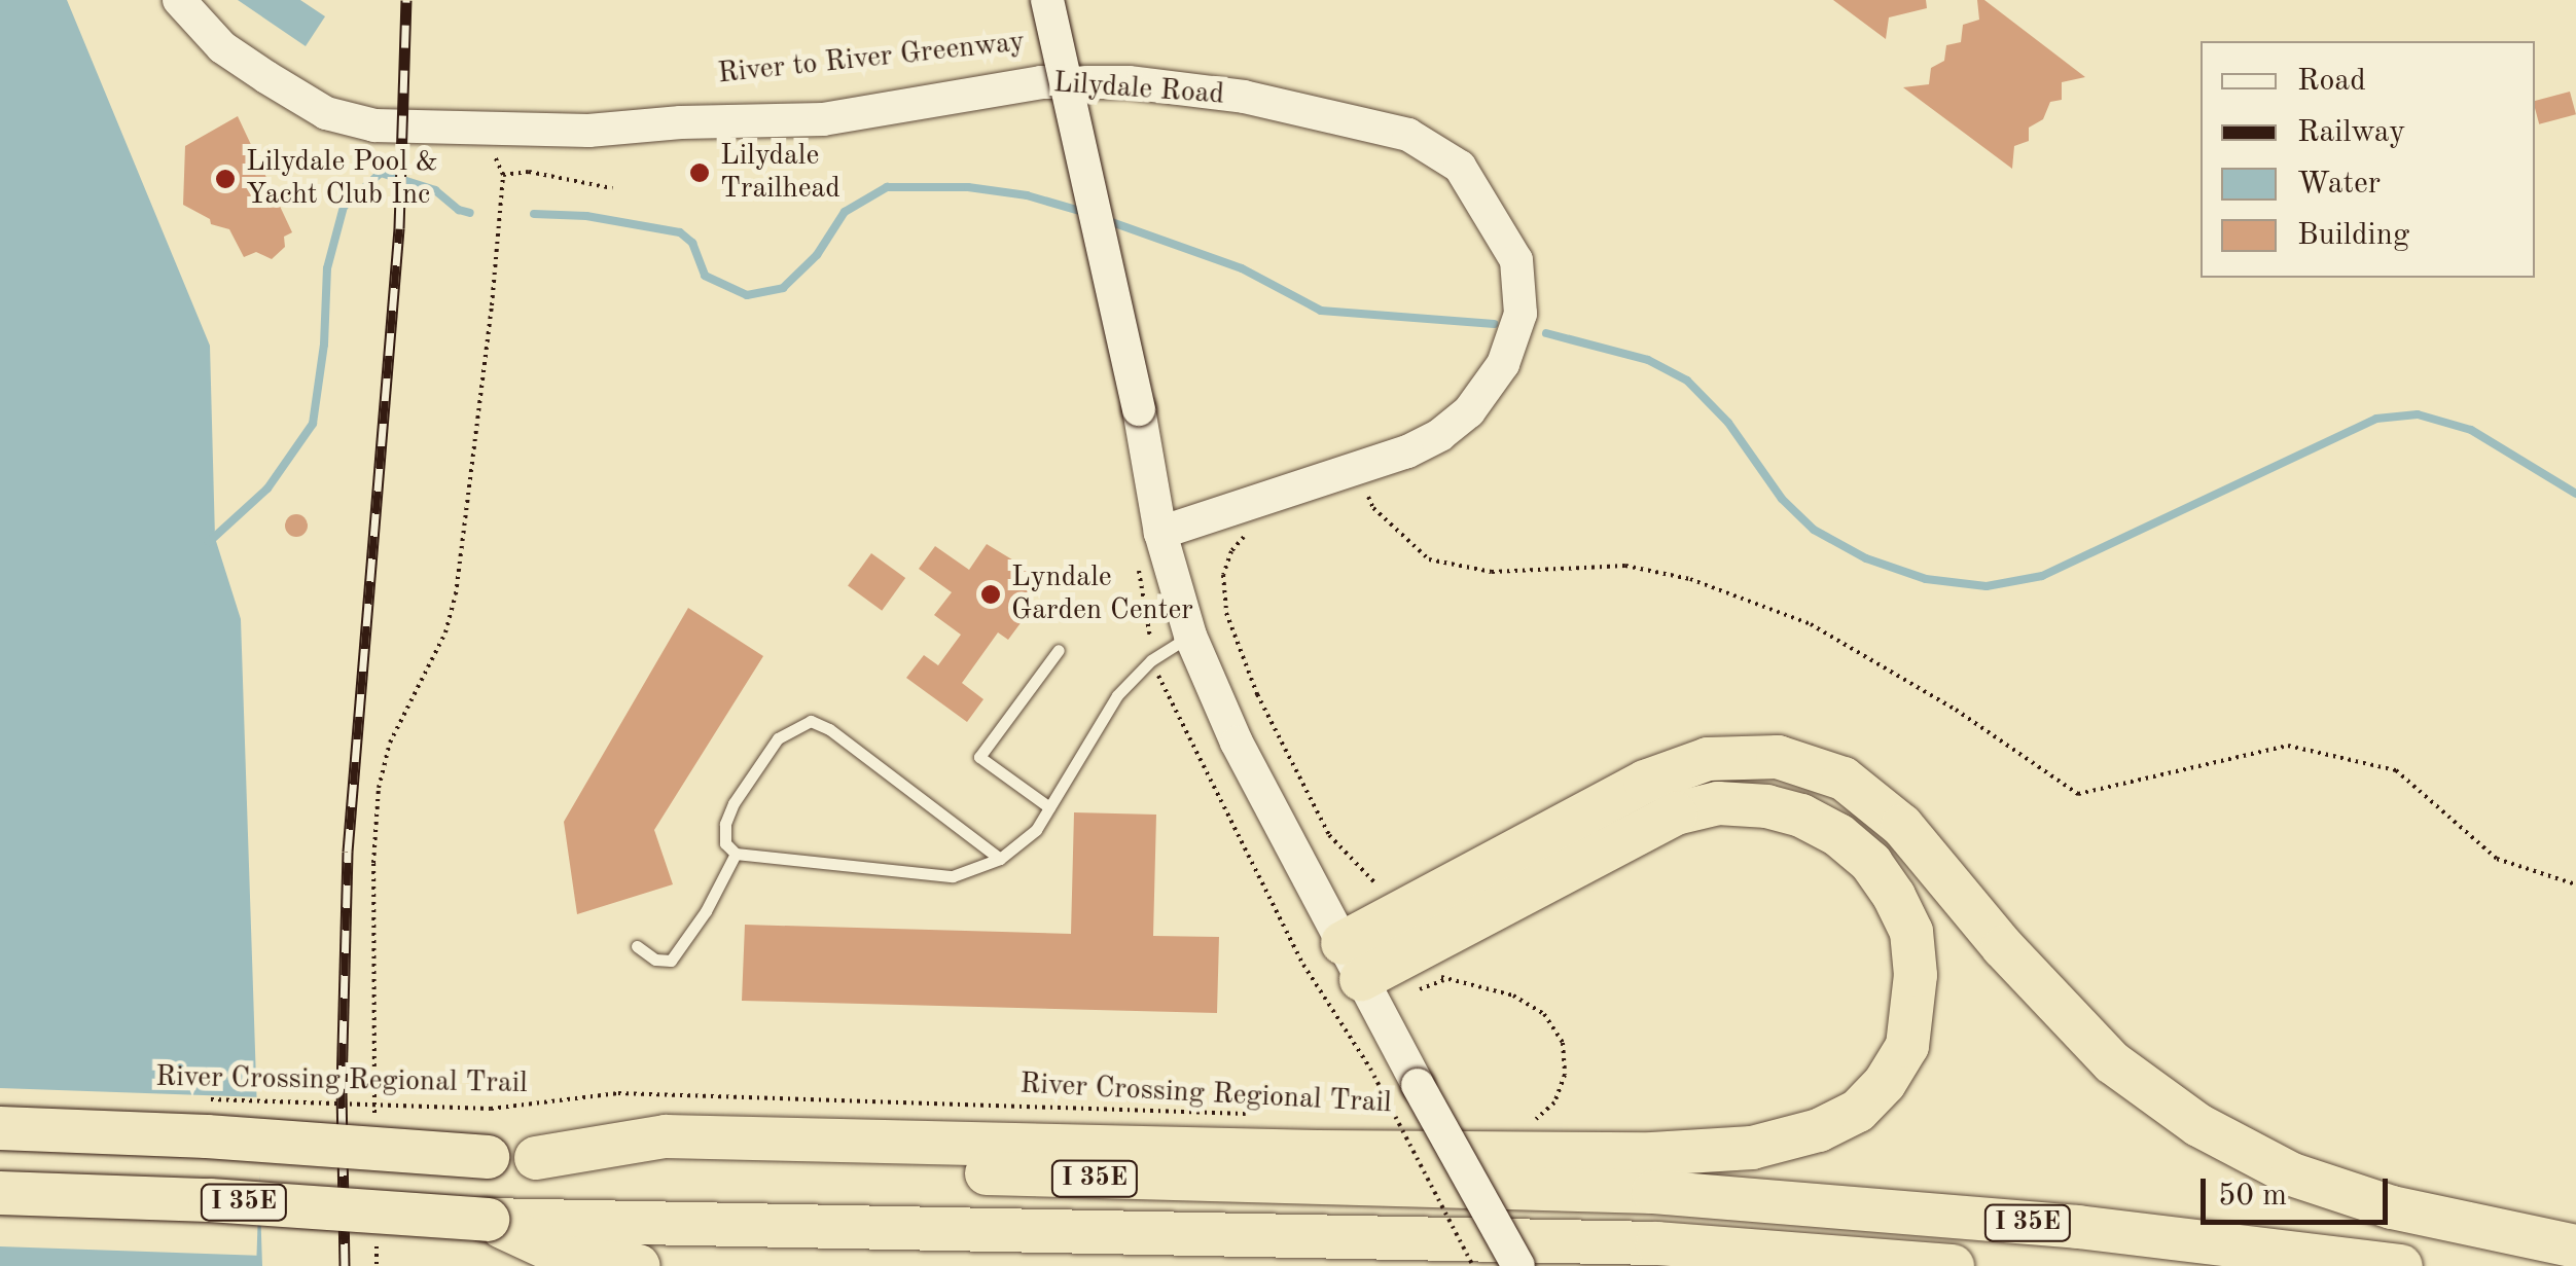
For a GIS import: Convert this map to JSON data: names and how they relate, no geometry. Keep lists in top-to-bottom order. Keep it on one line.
{"streets":{"highway":["I 35E"],"street":["Lilydale Road"],"path":["River Crossing Regional Trail"]},"places":["Lilydale Trailhead","Lilydale Pool & Yacht Club Inc","Lyndale Garden Center"],"legend":["Road","Railway","Water","Building"],"scale_bar":"50 m"}
